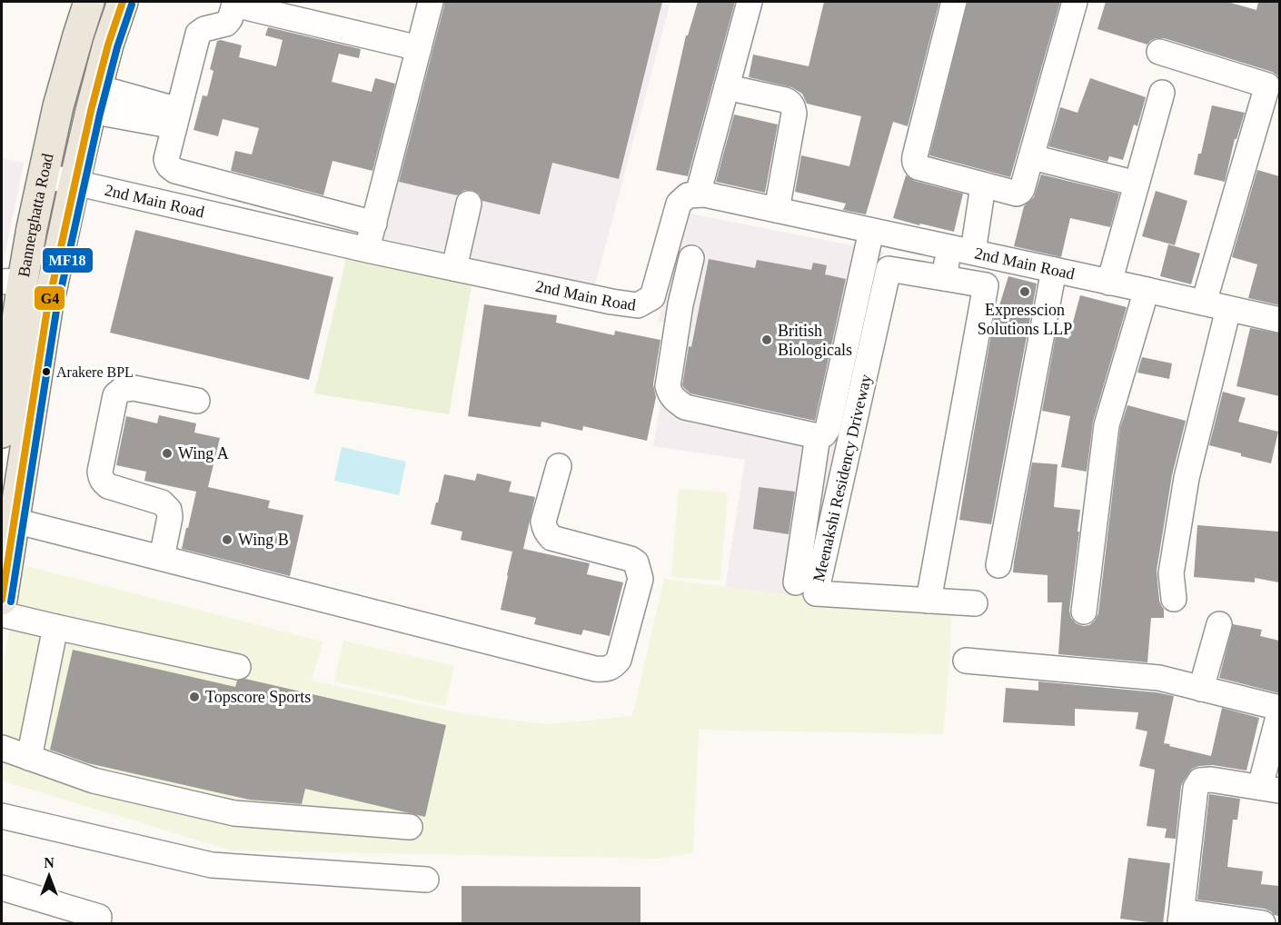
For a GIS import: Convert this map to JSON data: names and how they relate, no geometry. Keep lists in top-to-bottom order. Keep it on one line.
{"streets":{"main road":["Bannerghatta Road"],"street":["2nd Main Road","Meenakshi Residency Driveway"]},"crossings":[["2nd Main Road","Bannerghatta Road"]],"places":["Expresscion Solutions LLP","British Biologicals","Arakere BPL","Wing A","Wing B","Topscore Sports"],"lines":["transit line G4","transit line MF18"],"north":"top"}
